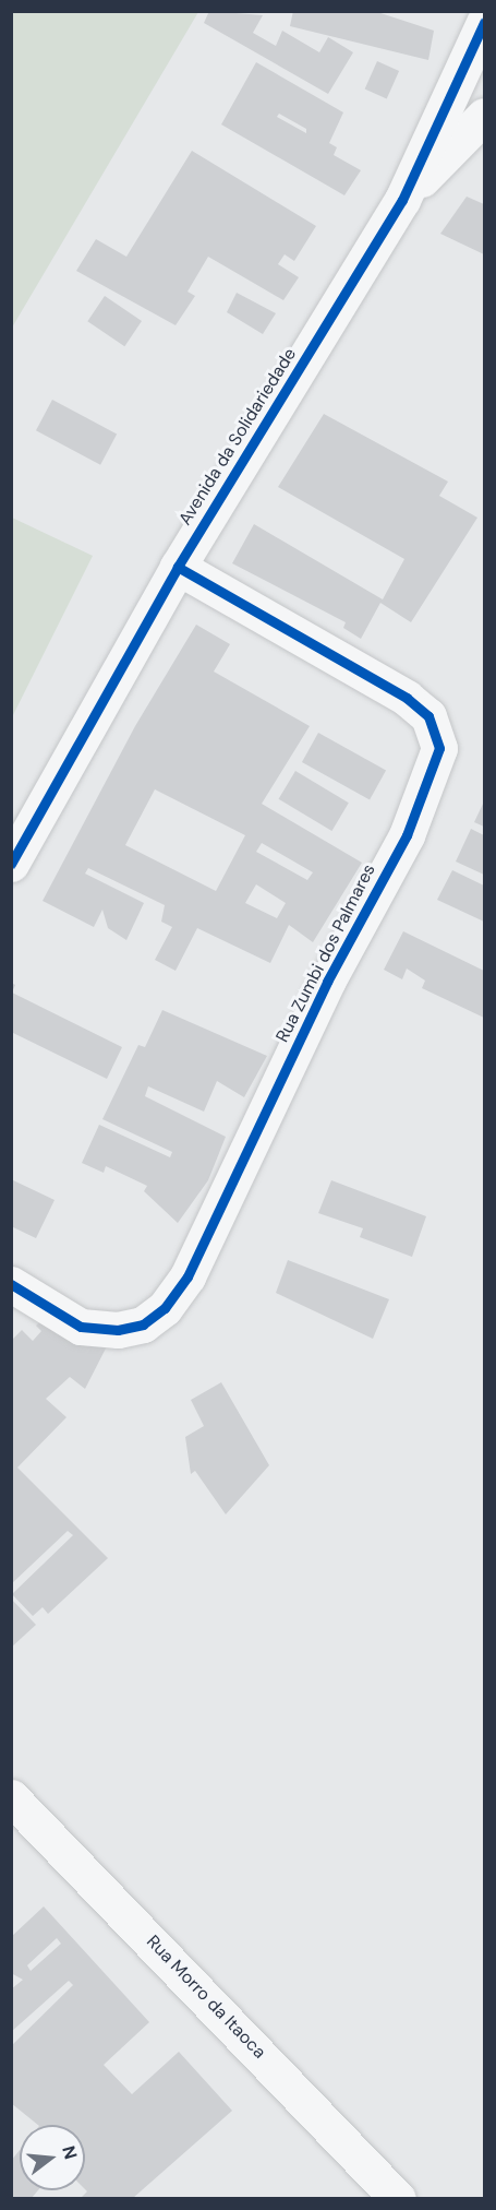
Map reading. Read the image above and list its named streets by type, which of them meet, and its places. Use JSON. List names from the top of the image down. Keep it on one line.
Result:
{"streets":{"street":["Avenida da Solidariedade","Rua Zumbi dos Palmares","Rua Morro da Itaoca"]},"crossings":[["Avenida da Solidariedade","Rua Zumbi dos Palmares"]],"north":"right"}
